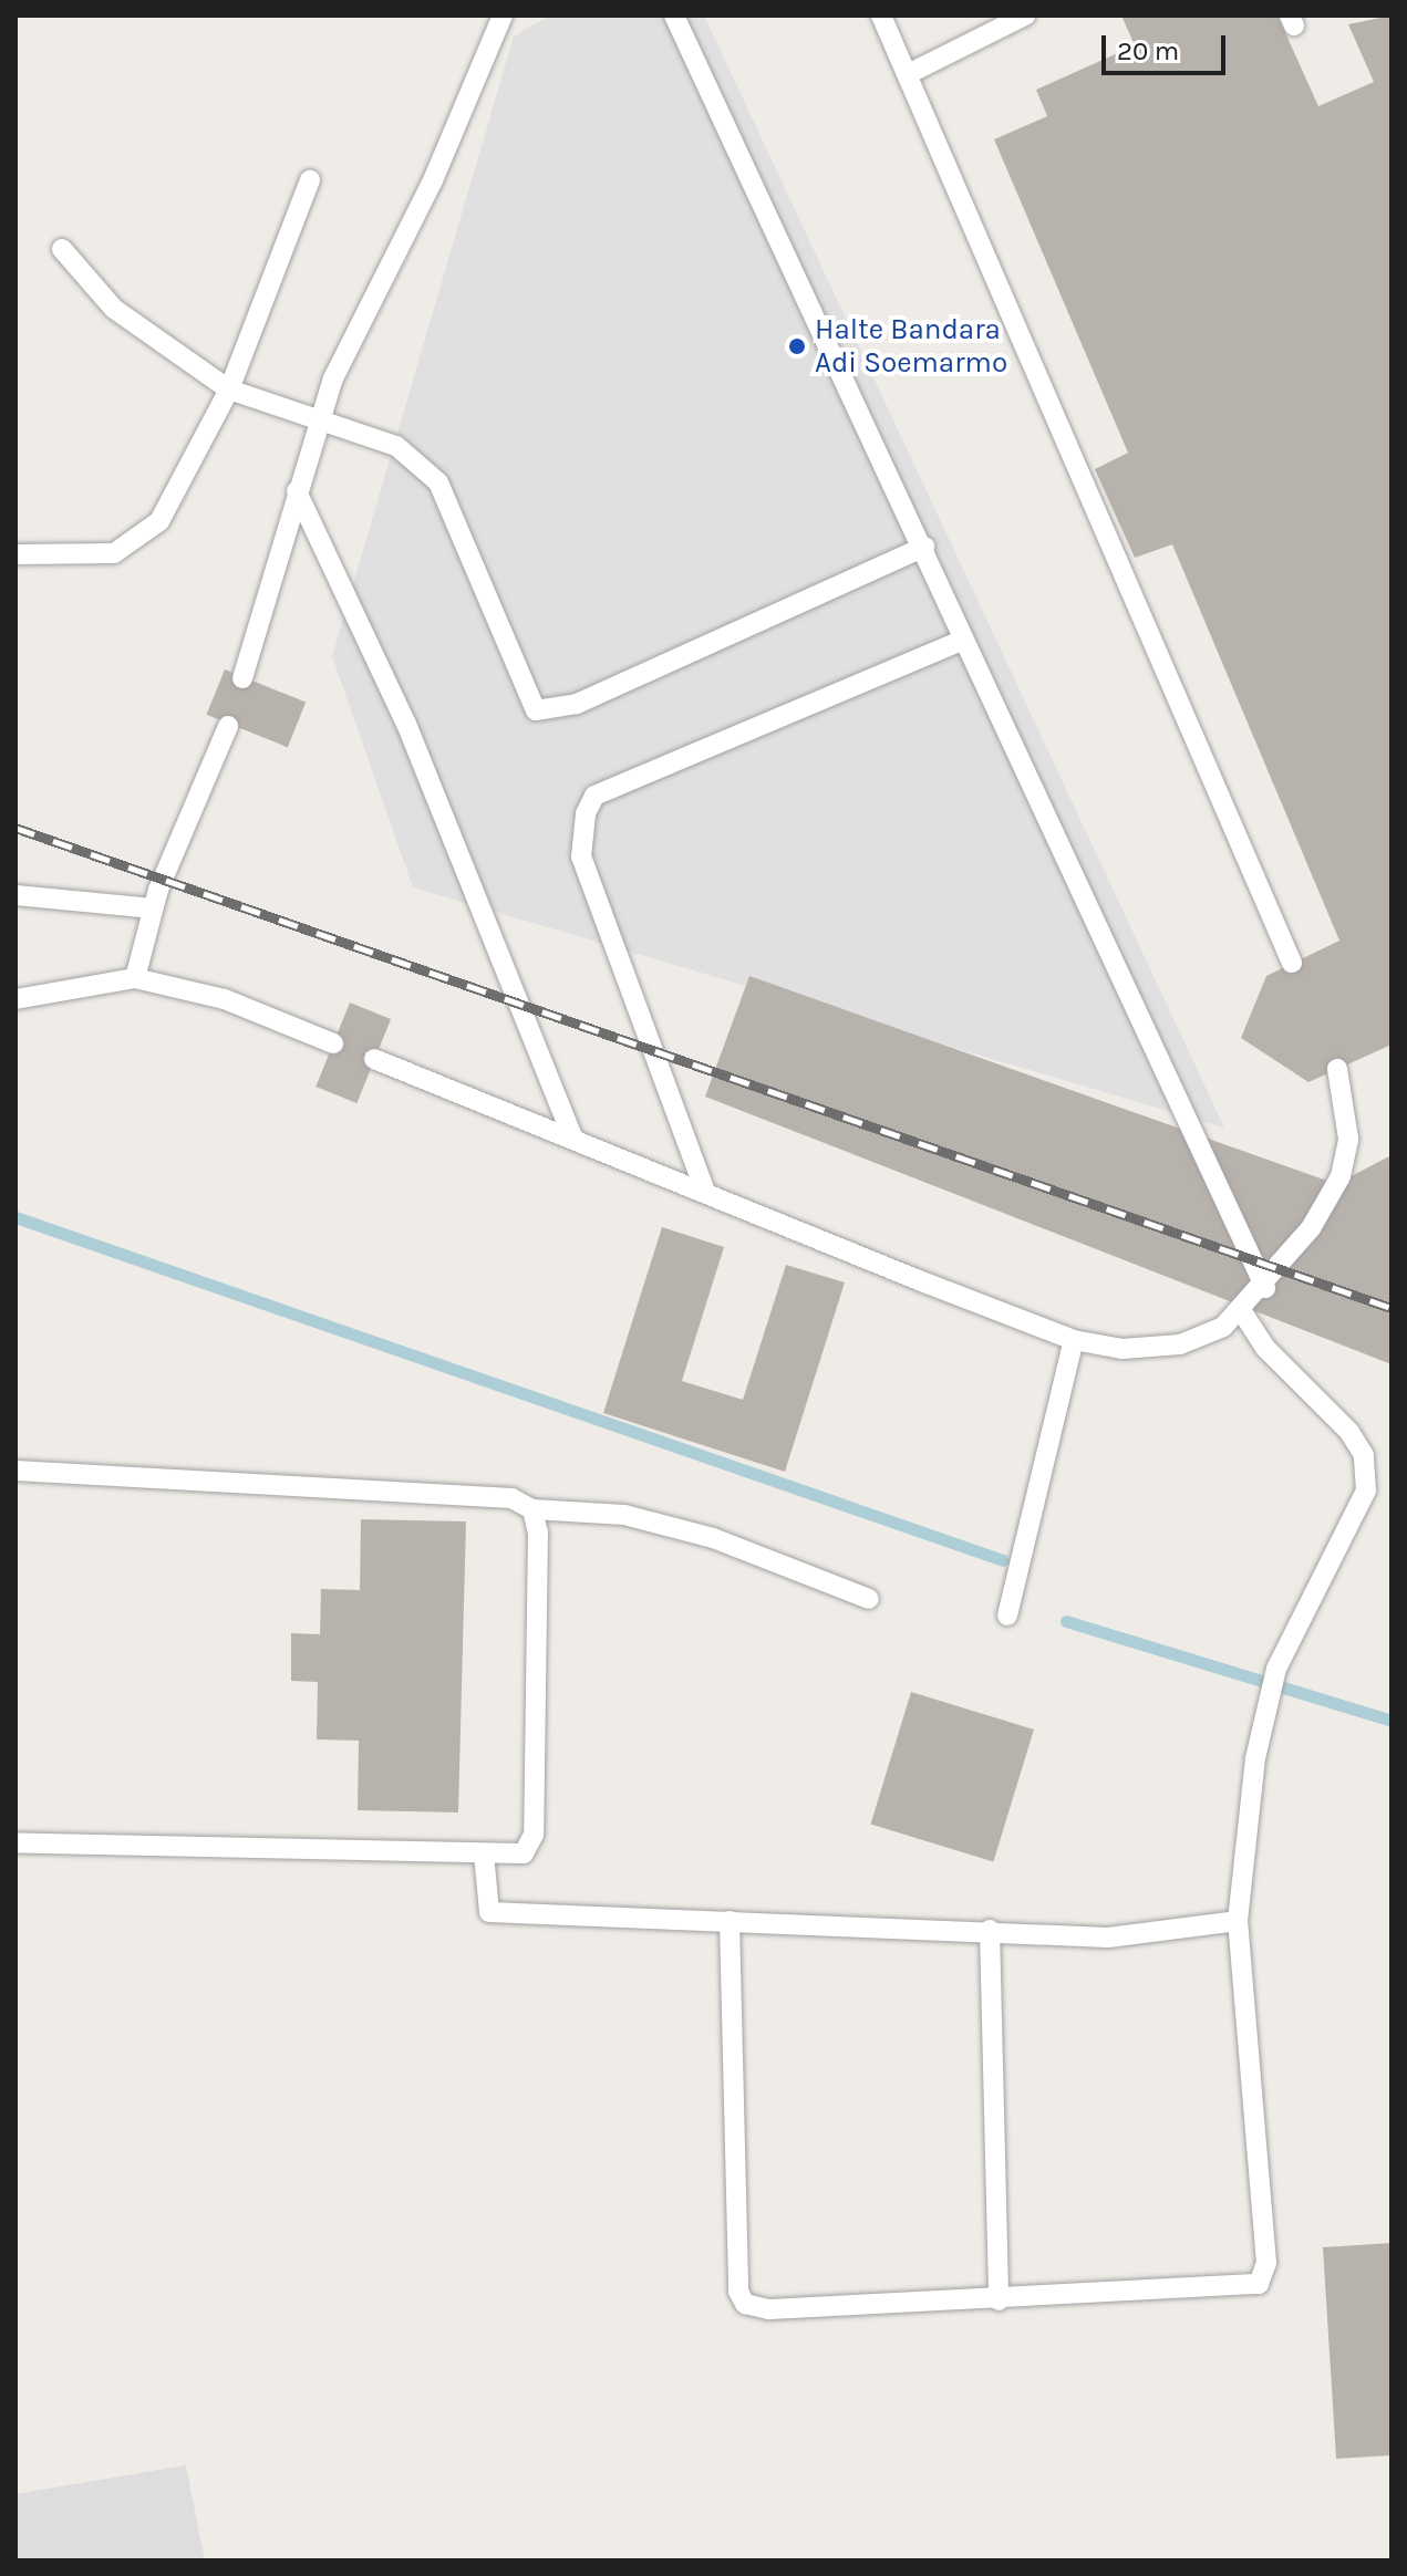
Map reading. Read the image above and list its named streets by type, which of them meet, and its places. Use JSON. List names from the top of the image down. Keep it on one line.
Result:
{"places":["Halte Bandara Adi Soemarmo"],"scale_bar":"20 m"}
